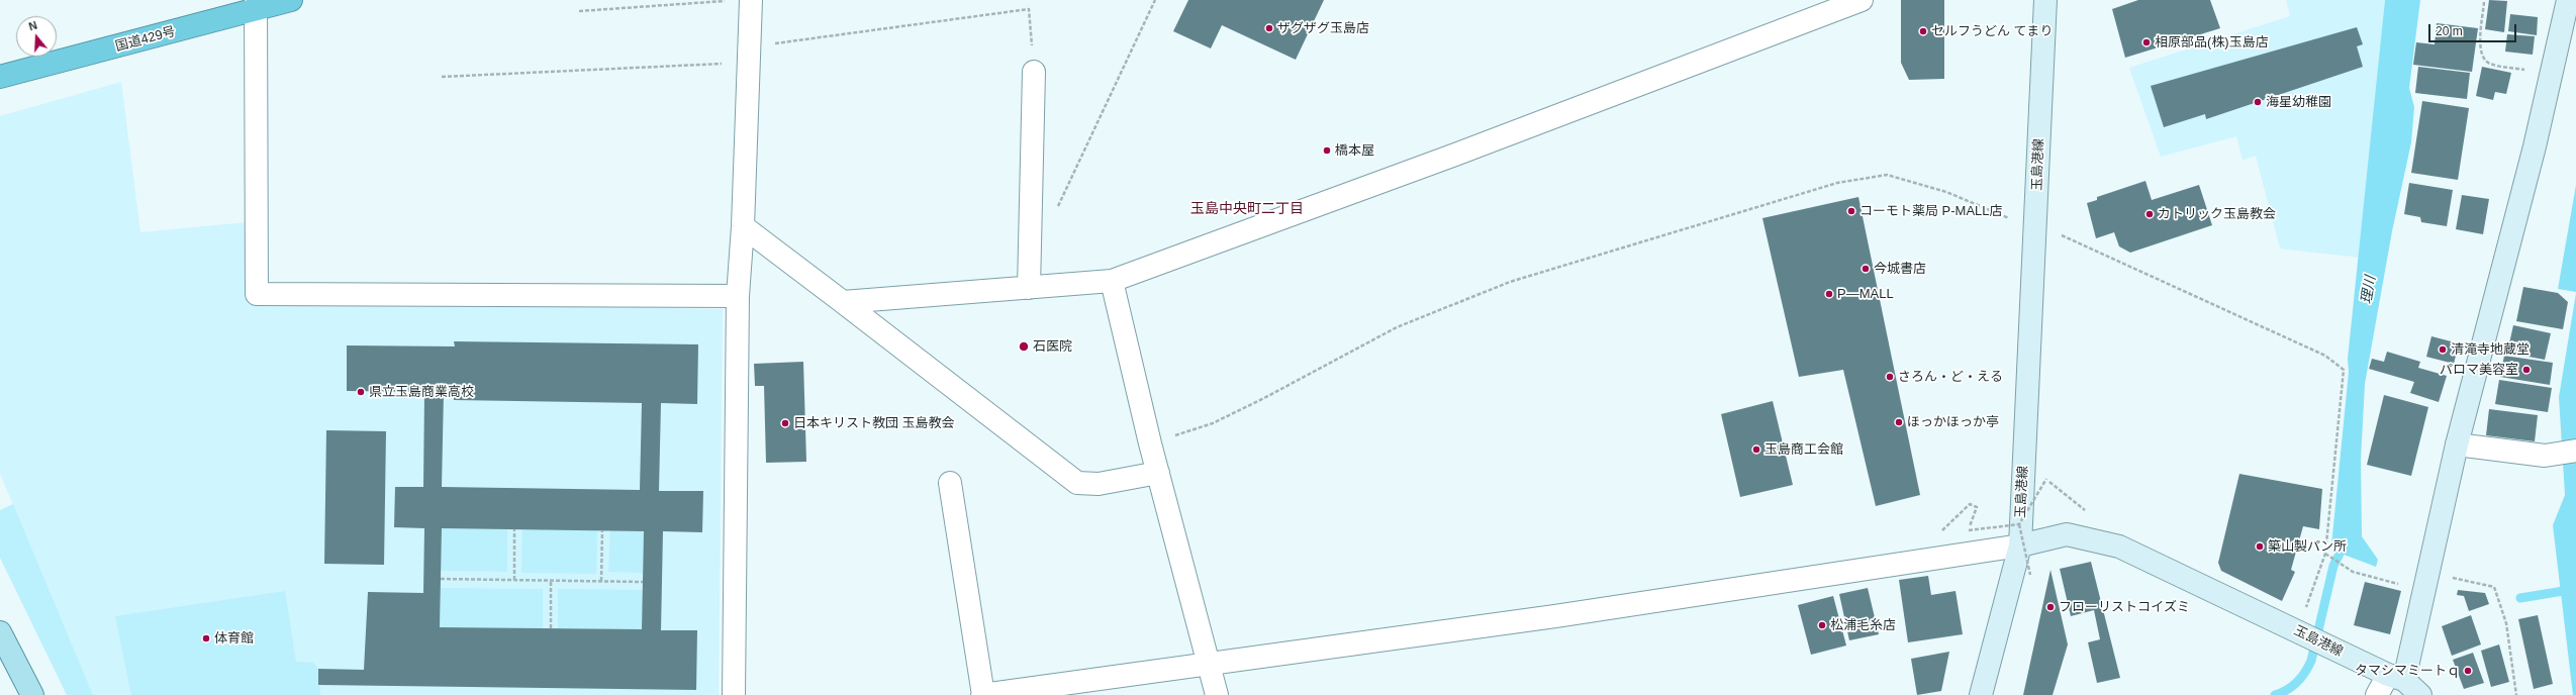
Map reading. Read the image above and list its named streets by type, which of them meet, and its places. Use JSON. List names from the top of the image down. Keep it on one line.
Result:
{"streets":{"highway":["国道429号"],"main road":["玉島港線"]},"districts":["玉島中央町二丁目"],"water":["理川"],"places":["ザグザグ玉島店","セルフうどん てまり","相原部品(株)玉島店","海星幼稚園","橋本屋","コーモト薬局 P-MALL店","カトリック玉島教会","今城書店","P―MALL","石医院","清滝寺地蔵堂","パロマ美容室","さろん・ど・える","県立玉島商業高校","ほっかほっか亭","日本キリスト教団 玉島教会","玉島商工会館","築山製パン所","フローリストコイズミ","松浦毛糸店","体育館","タマシマミートｑ"],"scale_bar":"20 m","north":"top"}
